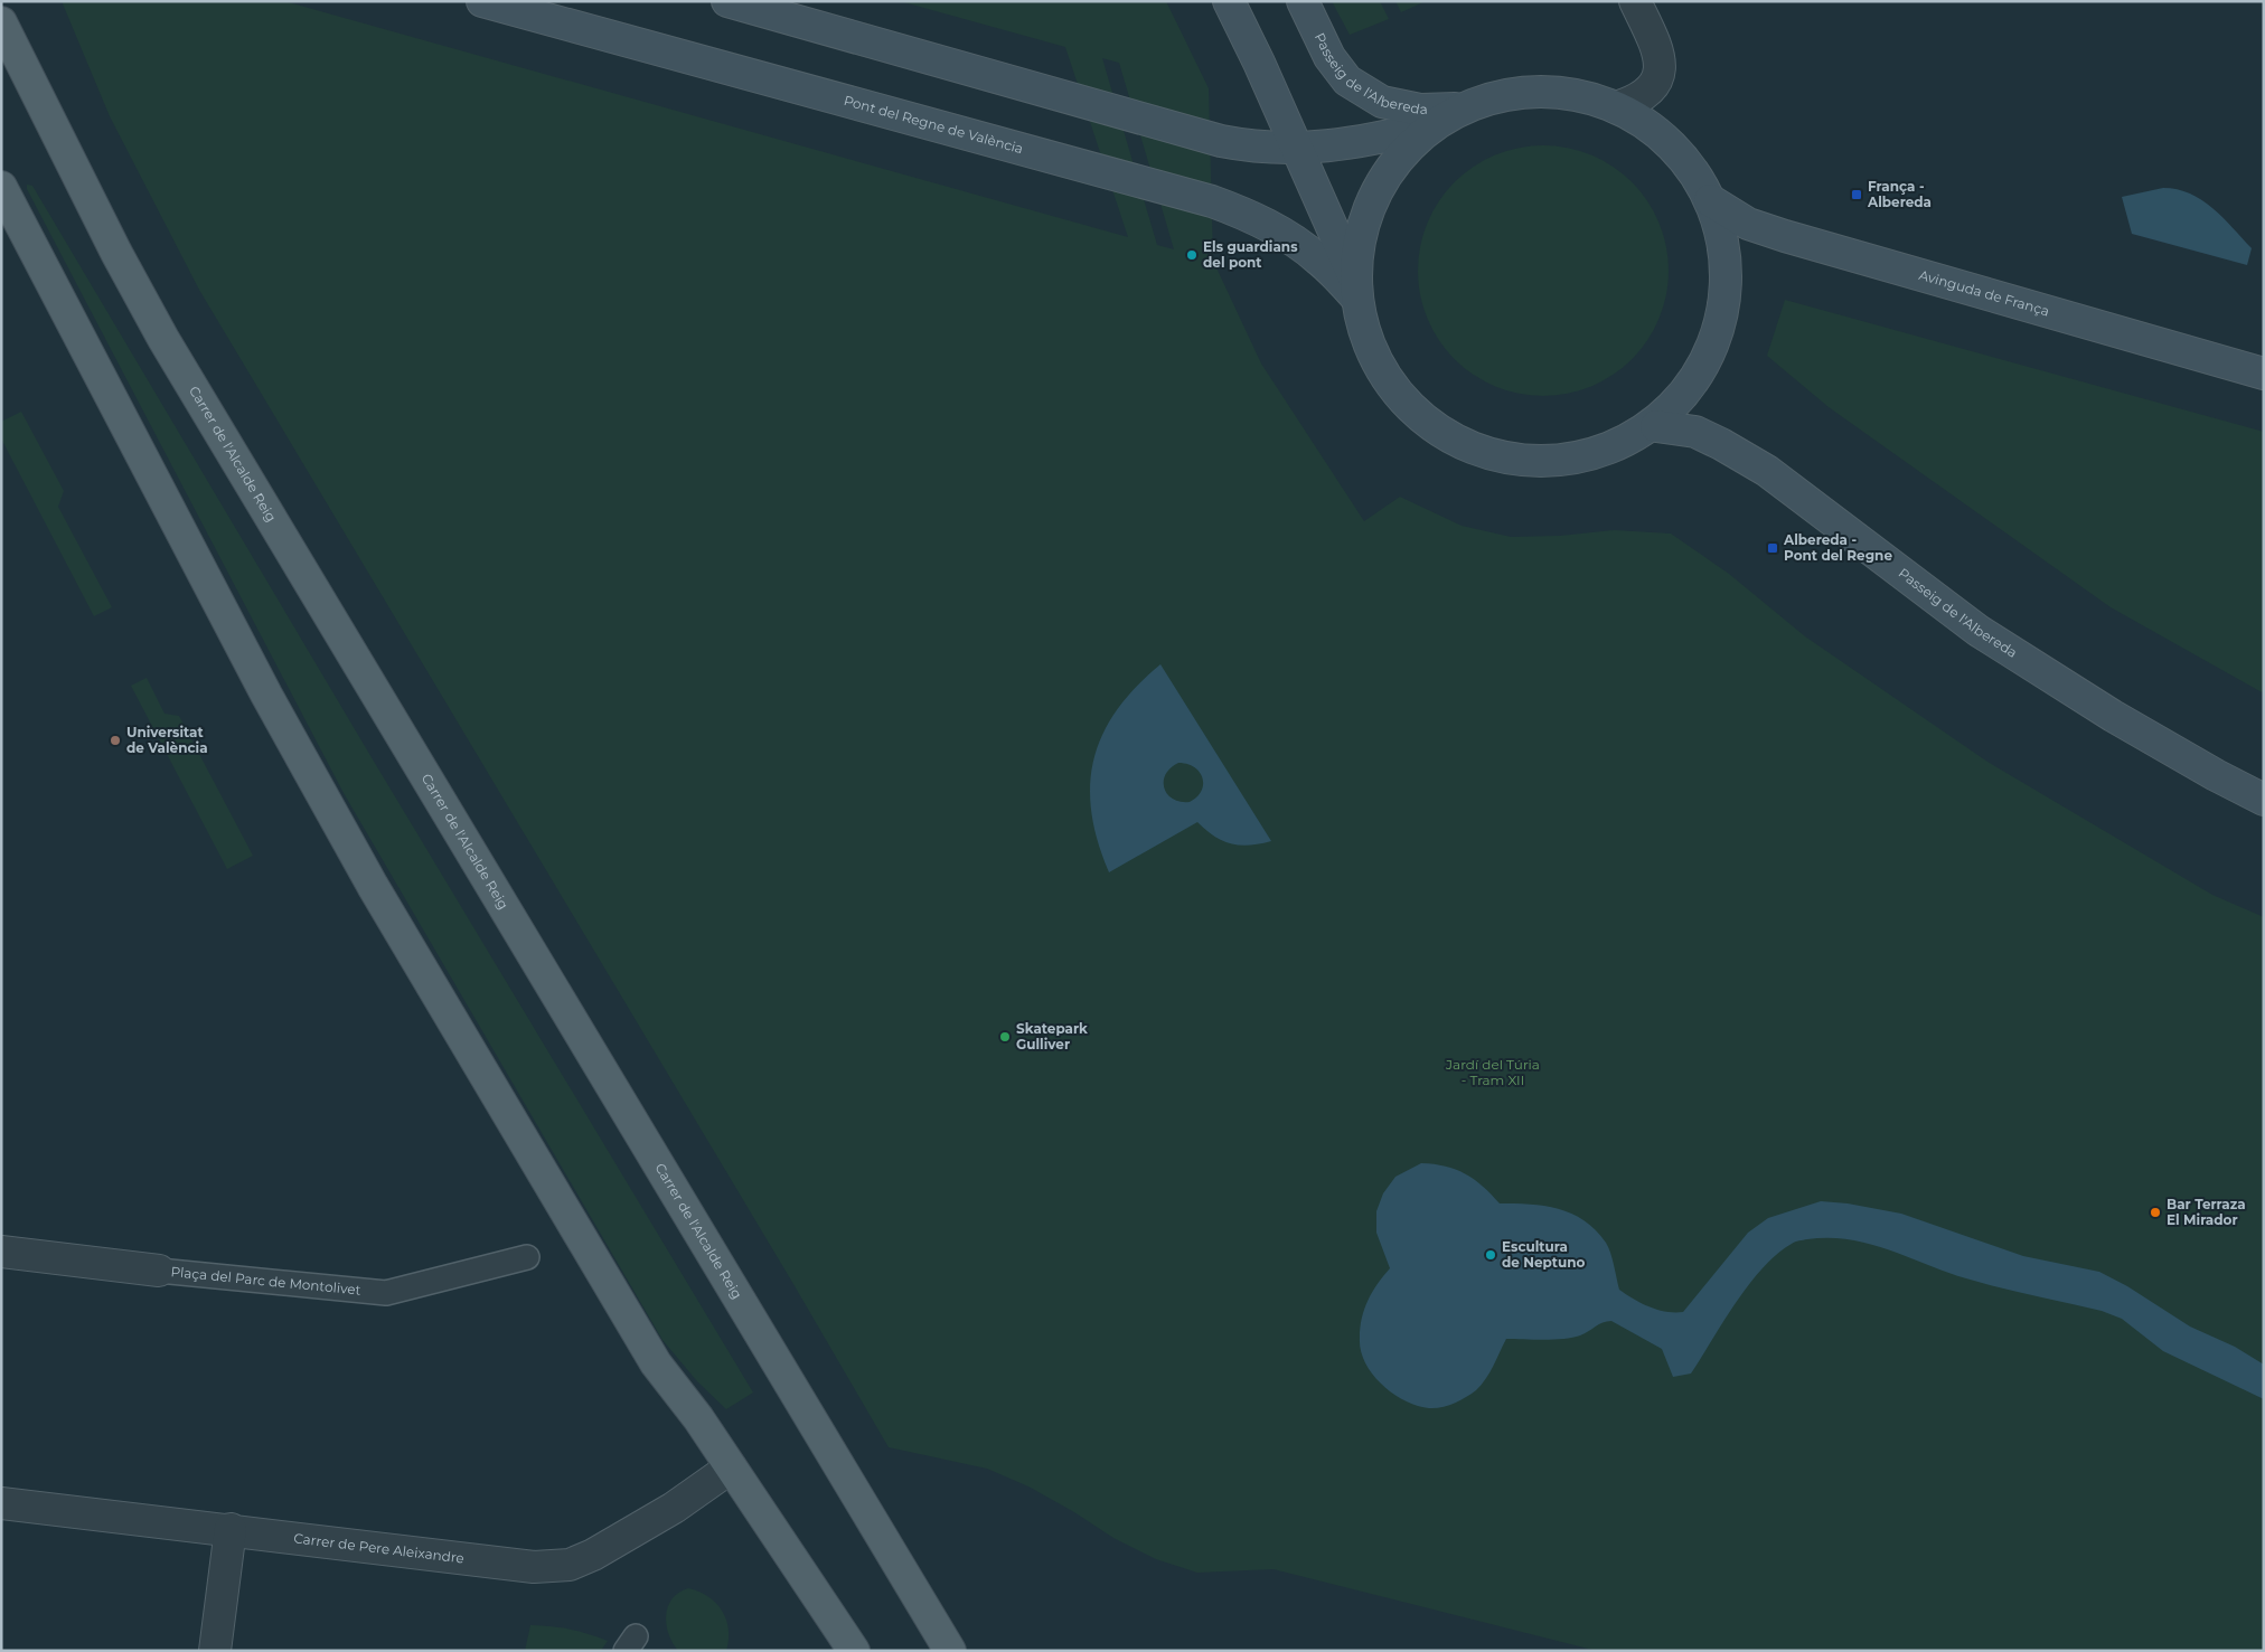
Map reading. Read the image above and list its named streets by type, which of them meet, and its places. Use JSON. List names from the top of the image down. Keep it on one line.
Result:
{"streets":{"main road":["Passeig de l'Albereda","Pont del Regne de València","Avinguda de França","Carrer de l'Alcalde Reig"],"street":["Plaça del Parc de Montolivet","Carrer de Pere Aleixandre"]},"parks":["Jardí del Túria - Tram XII"],"places":{"transit":["França - Albereda","Albereda - Pont del Regne"],"other":["Els guardians del pont","Universitat de València","Skatepark Gulliver","Bar Terraza El Mirador","Escultura de Neptuno"]}}
